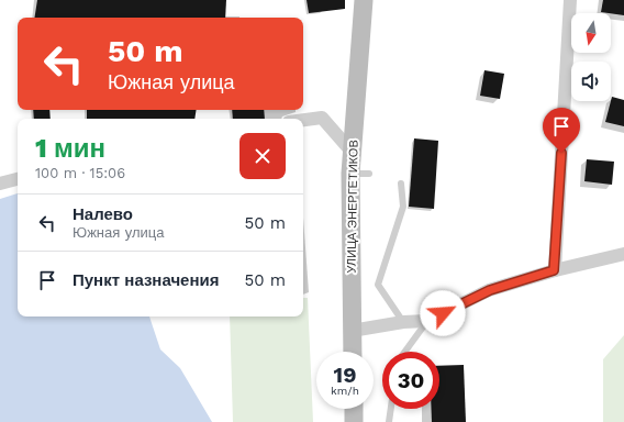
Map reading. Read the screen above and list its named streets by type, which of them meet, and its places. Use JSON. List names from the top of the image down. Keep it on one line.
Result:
{"streets":{"main road":["УЛИЦА ЭНЕРГЕТИКОВ"]},"north":"bottom","page":{"turn":["50 m","Южная улица"],"heading":["1 мин","100 m · 15:06"],"list":[{"name":"Налево","note":"Южная улица","value":"50 m"},{"name":"Пункт назначения","value":"50 m"}],"speed":"19 km/h","limit":"30"}}
